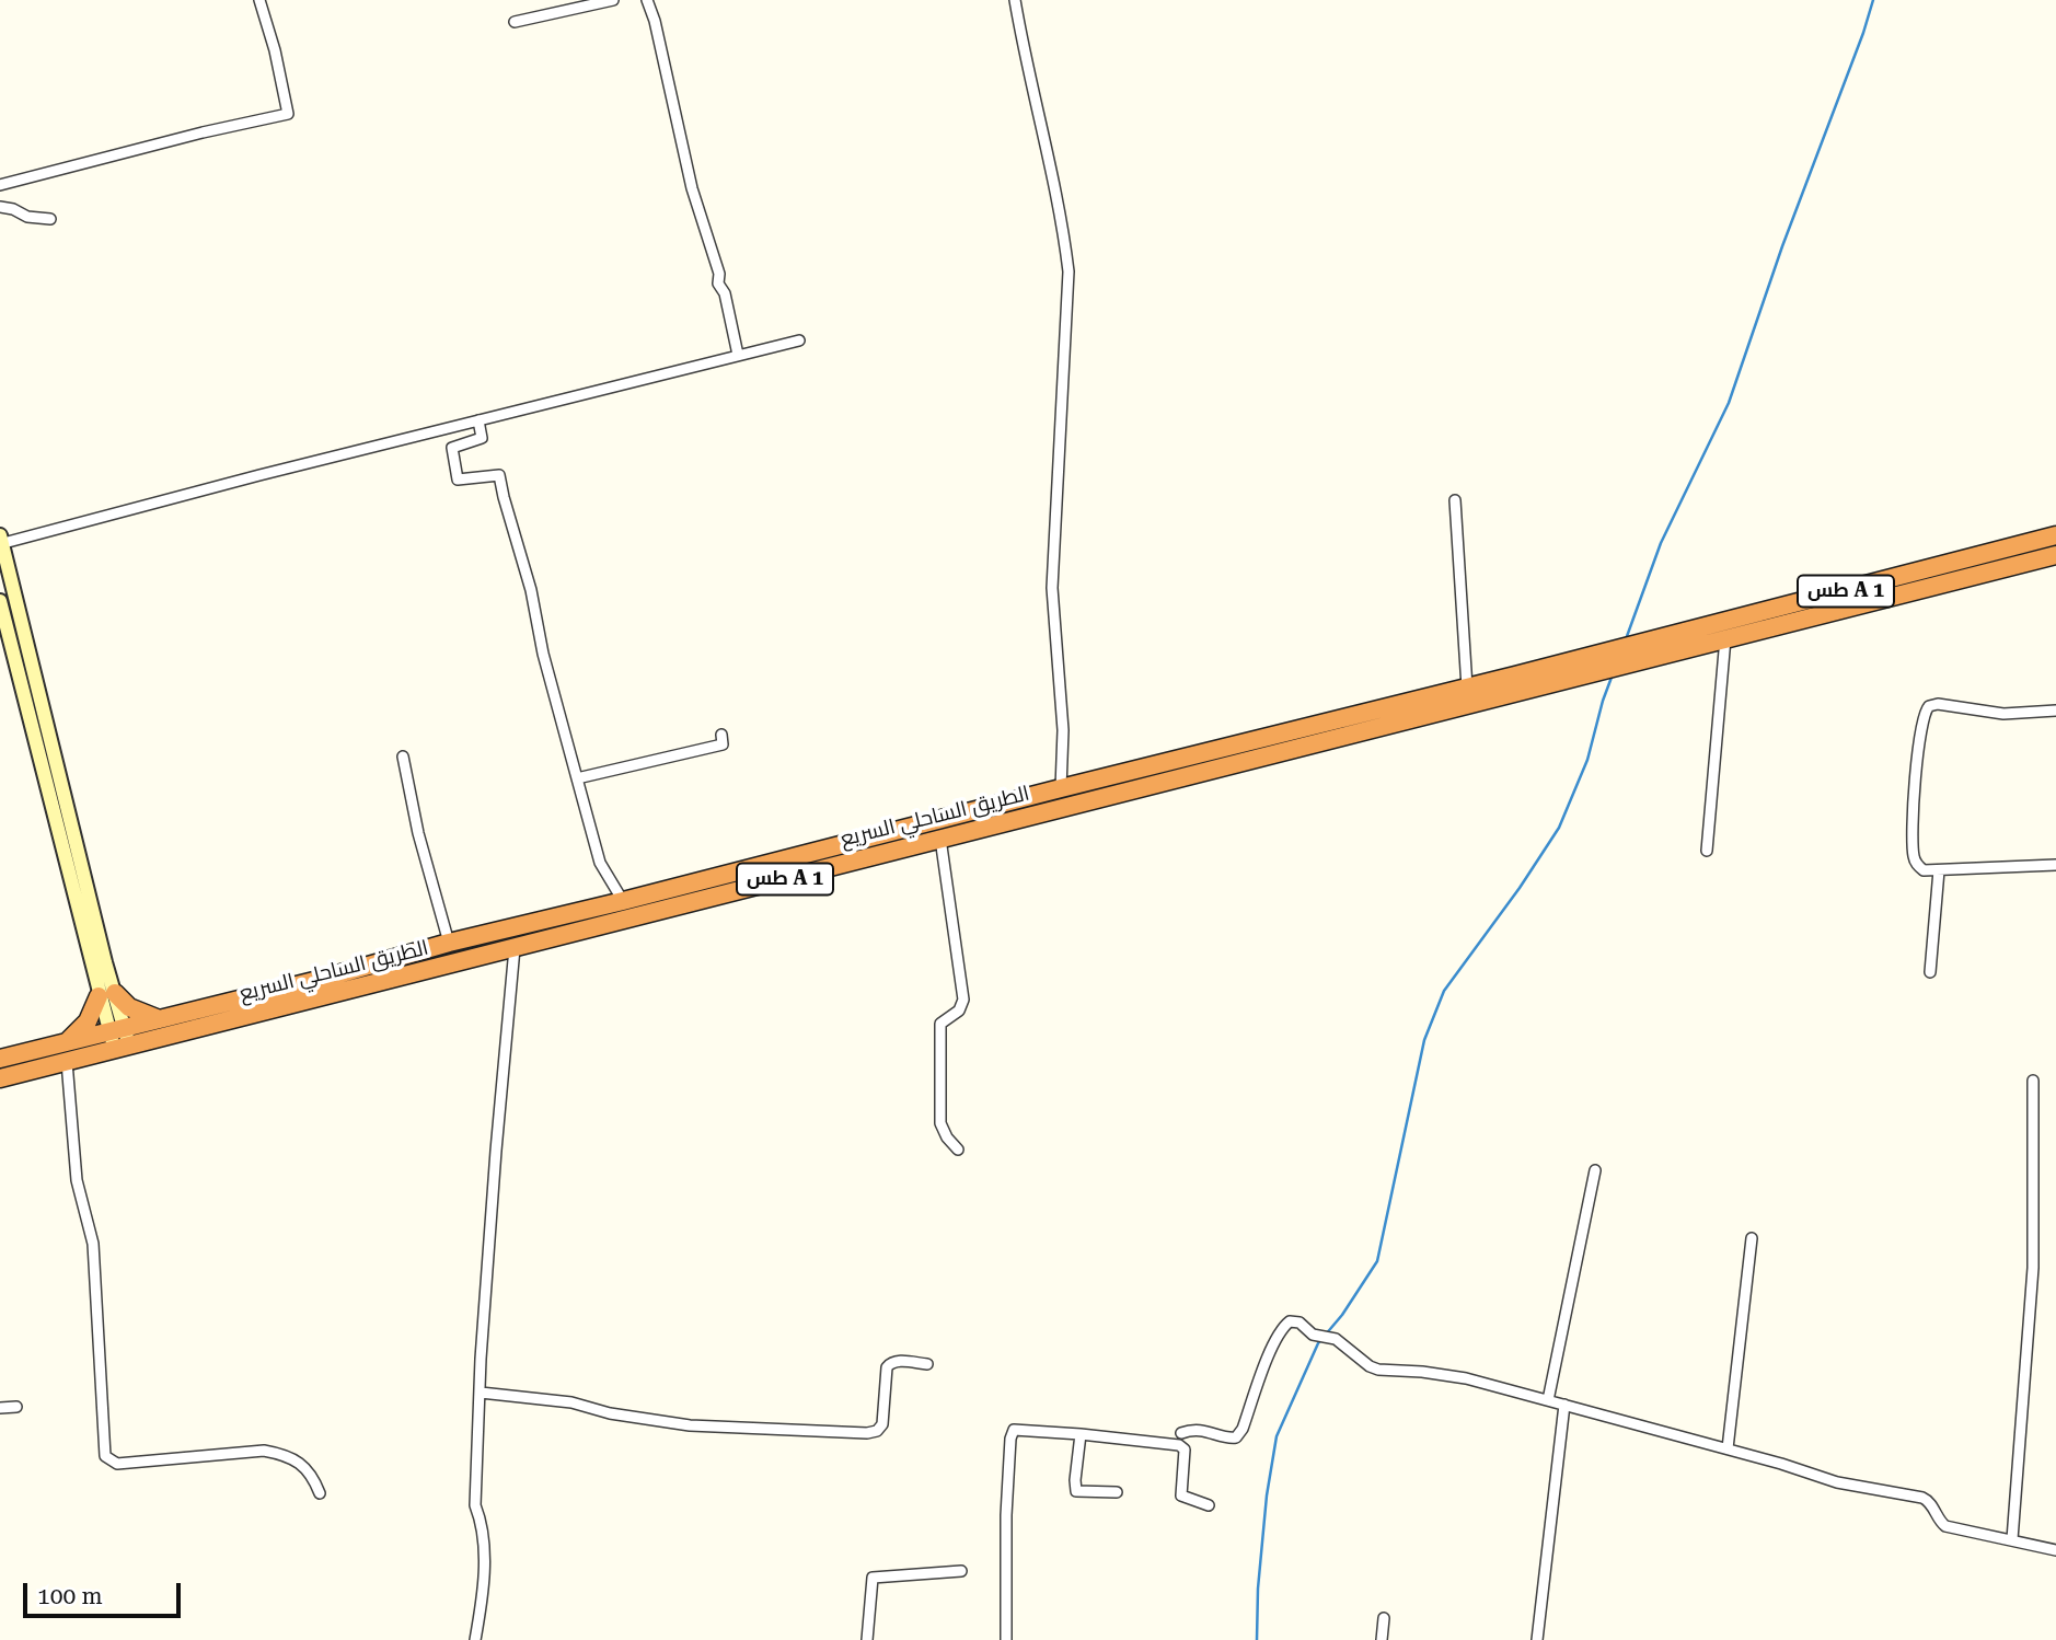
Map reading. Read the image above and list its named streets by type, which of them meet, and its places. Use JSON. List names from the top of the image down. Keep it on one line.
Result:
{"streets":{"highway":["طس A 1","الطريق الساحلي السريع"]},"scale_bar":"100 m"}
